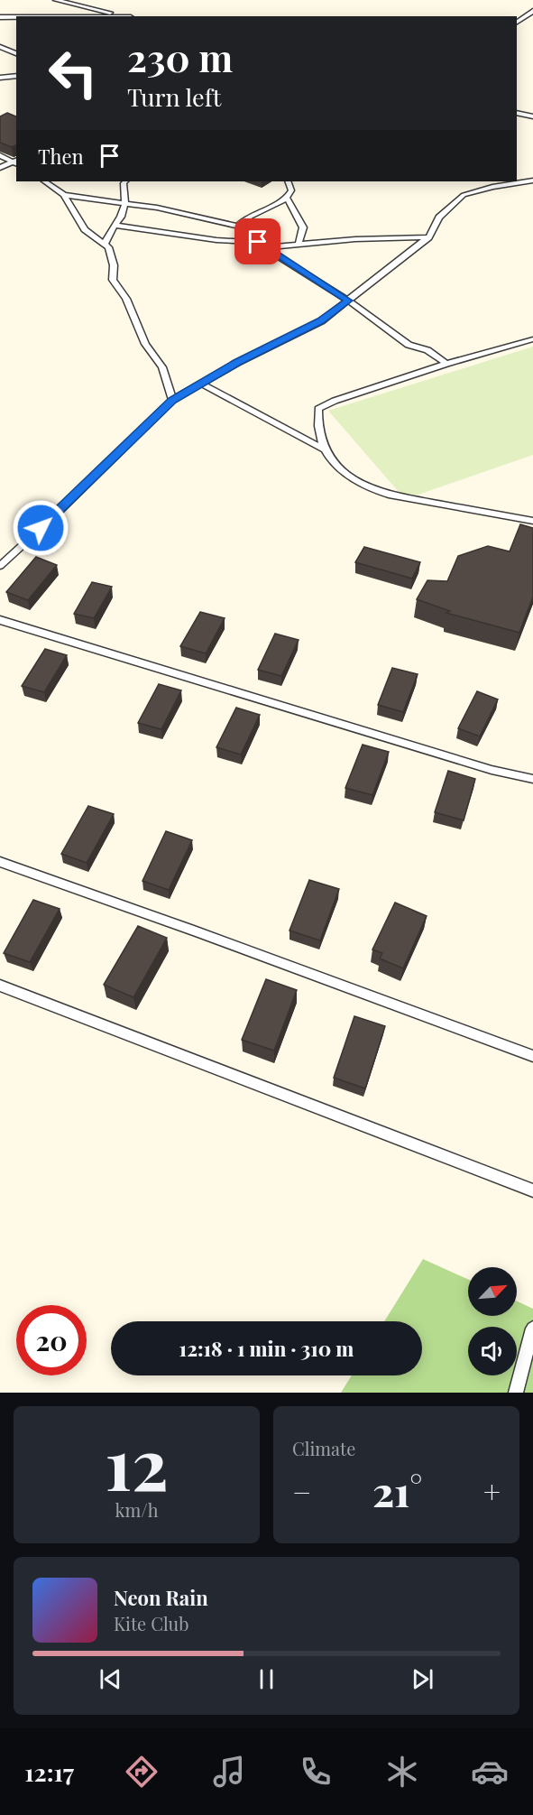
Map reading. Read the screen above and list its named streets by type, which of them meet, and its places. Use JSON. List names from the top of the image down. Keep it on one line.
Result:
{"north":"top right","page":{"turn":["230 m","Turn left"],"then":"Then","limit":"20","trip":"12:18 · 1 min · 310 m","tile":[["12","km/h"],"Climate"],"heat":["−","21°","+"],"song":["Neon Rain","Kite Club"],"tabs":"12:17"}}
